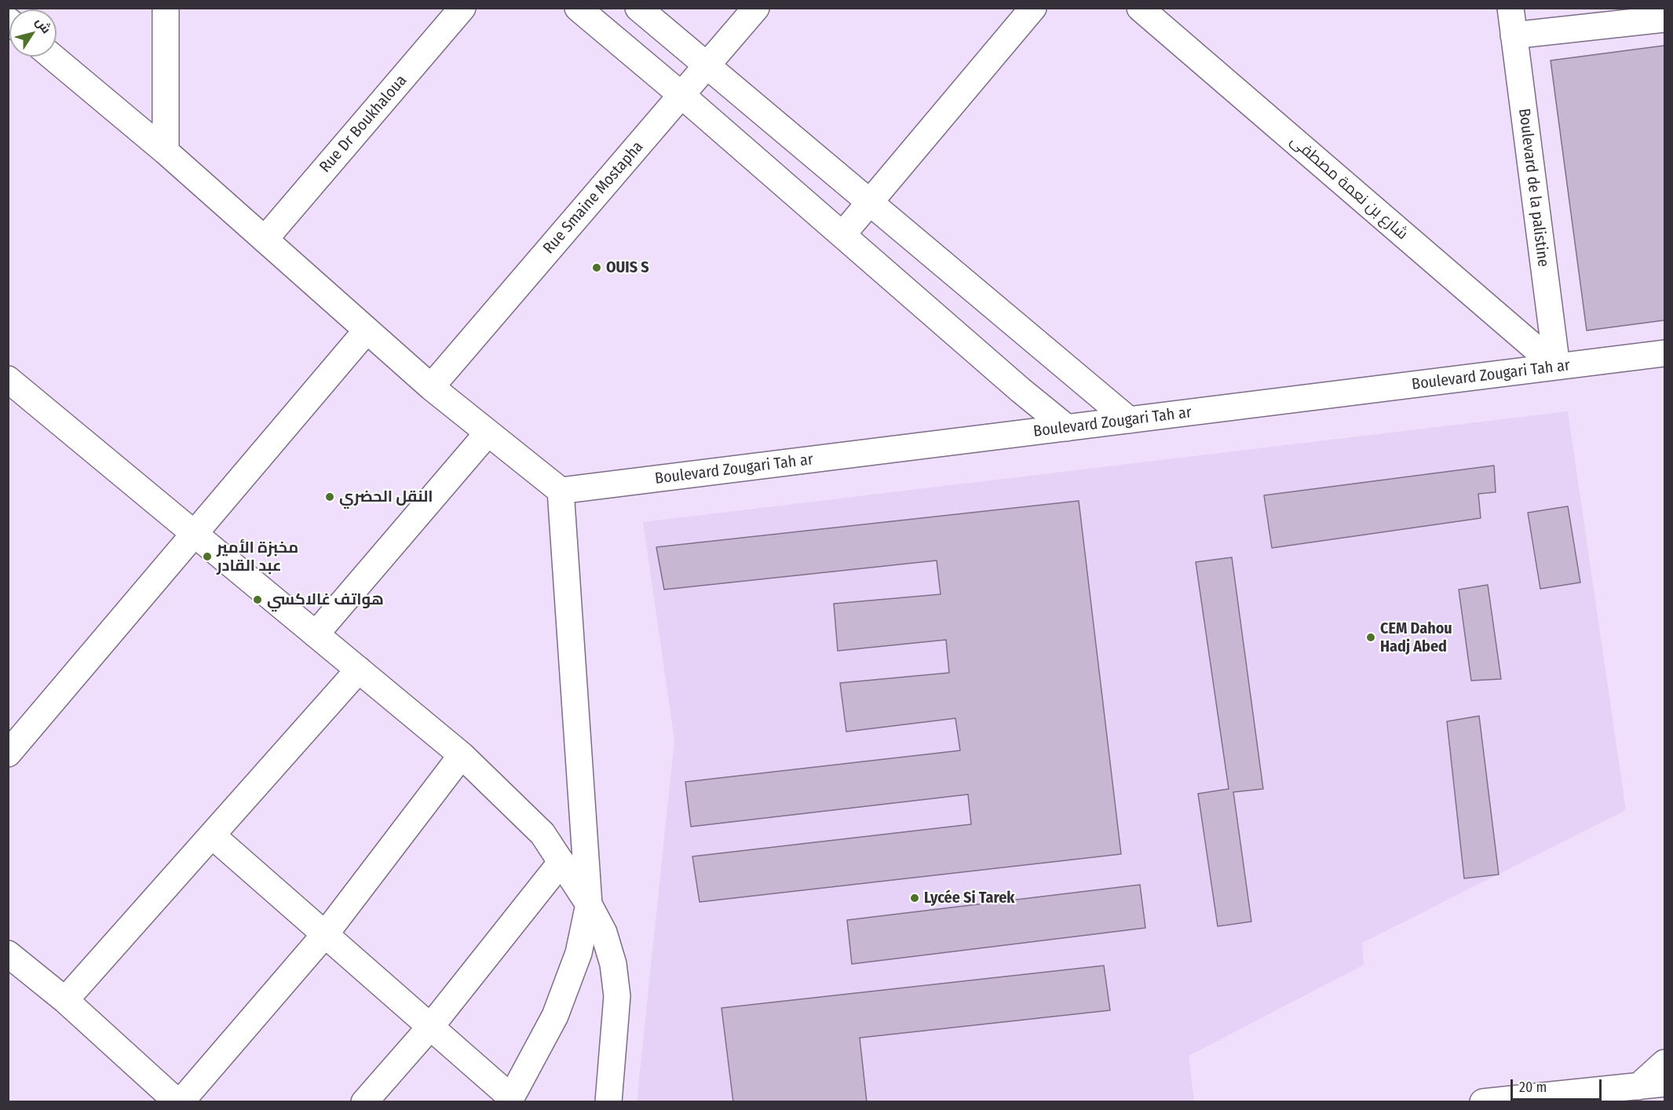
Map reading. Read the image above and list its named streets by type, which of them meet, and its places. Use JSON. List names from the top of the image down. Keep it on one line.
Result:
{"streets":{"street":["Rue Dr Boukhaloua","شارع بن نعمة مصطفى","Boulevard de la palistine","Rue Smaine Mostapha","Boulevard Zougari Tah ar"]},"crossings":[["شارع بن نعمة مصطفى","Boulevard de la palistine"],["شارع بن نعمة مصطفى","Boulevard Zougari Tah ar"],["Boulevard de la palistine","Boulevard Zougari Tah ar"]],"places":["OUIS S","النقل الحضري","مخبزة الأمير عبد القادر","هواتف غالاكسي","CEM Dahou Hadj Abed","Lycée Si Tarek"],"scale_bar":"20 m","north":"top right"}
